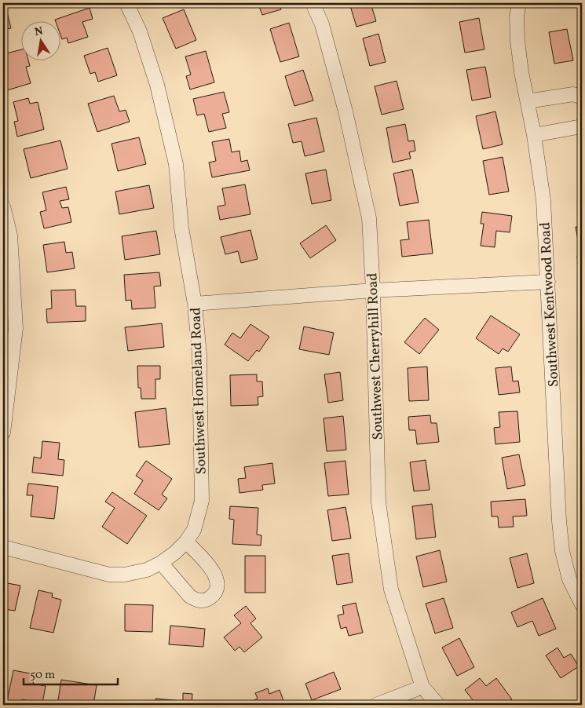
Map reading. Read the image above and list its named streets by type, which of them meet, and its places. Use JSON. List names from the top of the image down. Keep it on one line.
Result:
{"streets":{"street":["Southwest Kentwood Road","Southwest Cherryhill Road","Southwest Homeland Road"]},"scale_bar":"50 m","north":"top"}
